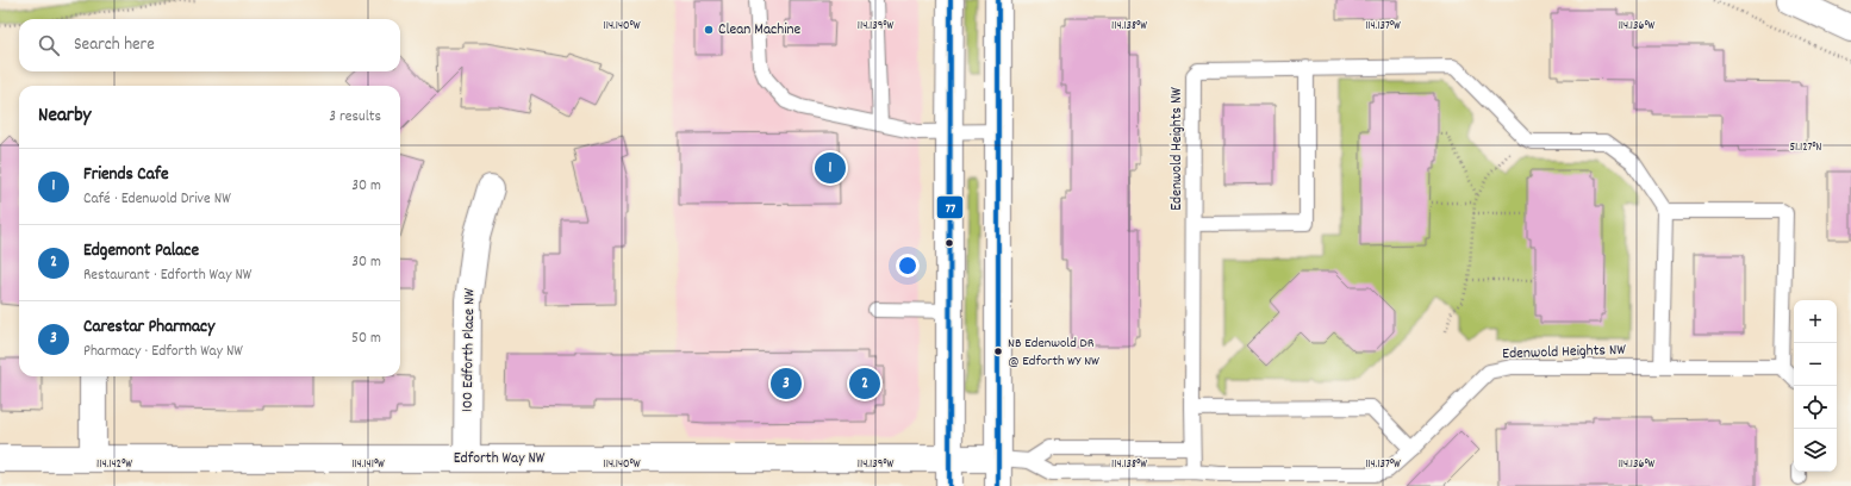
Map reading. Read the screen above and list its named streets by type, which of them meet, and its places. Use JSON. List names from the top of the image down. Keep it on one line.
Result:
{"streets":{"street":["100 Edforth Place NW","Edforth Way NW"],"lane":["Edenwold Heights NW"]},"crossings":[["Edenwold Heights NW","Edforth Way NW"],["100 Edforth Place NW","Edforth Way NW"]],"places":["Clean Machine","NB Edenwold DR @ Edforth WY NW"],"lines":["transit line 77"],"page":{"search":"Search here","heading":["Nearby","3 results"],"list":[{"mark":"1","name":"Friends Cafe","note":"Café · Edenwold Drive NW","value":"30 m"},{"mark":"2","name":"Edgemont Palace","note":"Restaurant · Edforth Way NW","value":"30 m"},{"mark":"3","name":"Carestar Pharmacy","note":"Pharmacy · Edforth Way NW","value":"50 m"}],"pins":["1","2","3"],"map_buttons":["+","−"]},"coordinates":["114.140°W","114.139°W","114.138°W","114.137°W","114.136°W","51.127°N","114.142°W","114.141°W"]}
